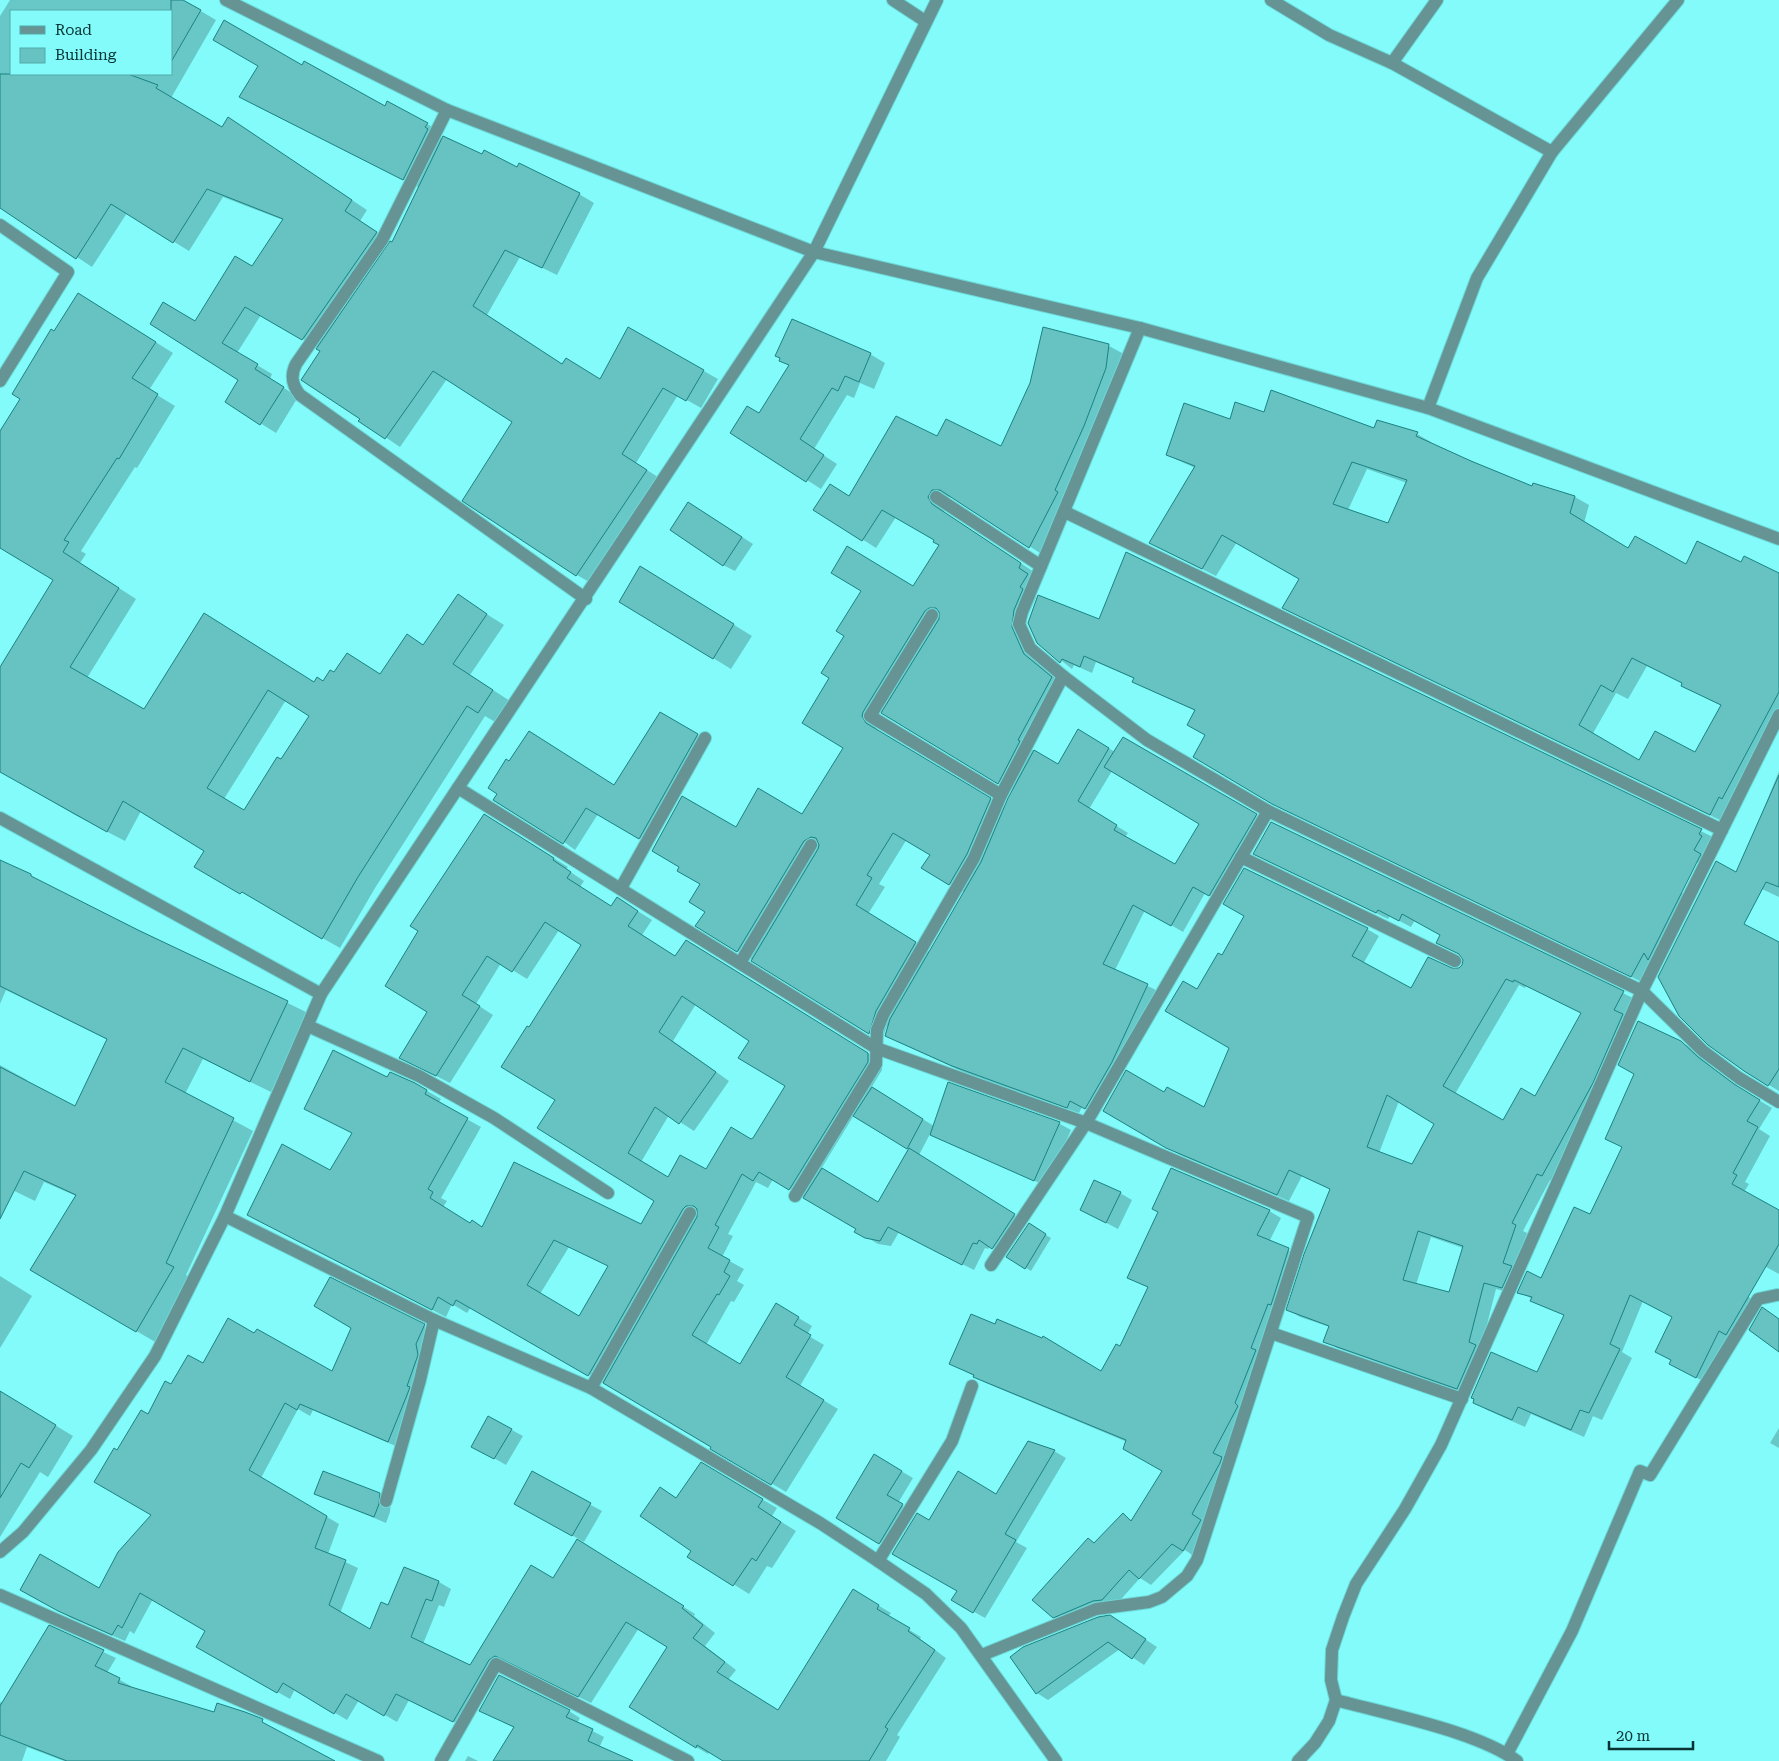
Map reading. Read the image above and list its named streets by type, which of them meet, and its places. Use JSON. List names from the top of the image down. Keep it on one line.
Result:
{"legend":["Road","Building"],"scale_bar":"20 m"}
